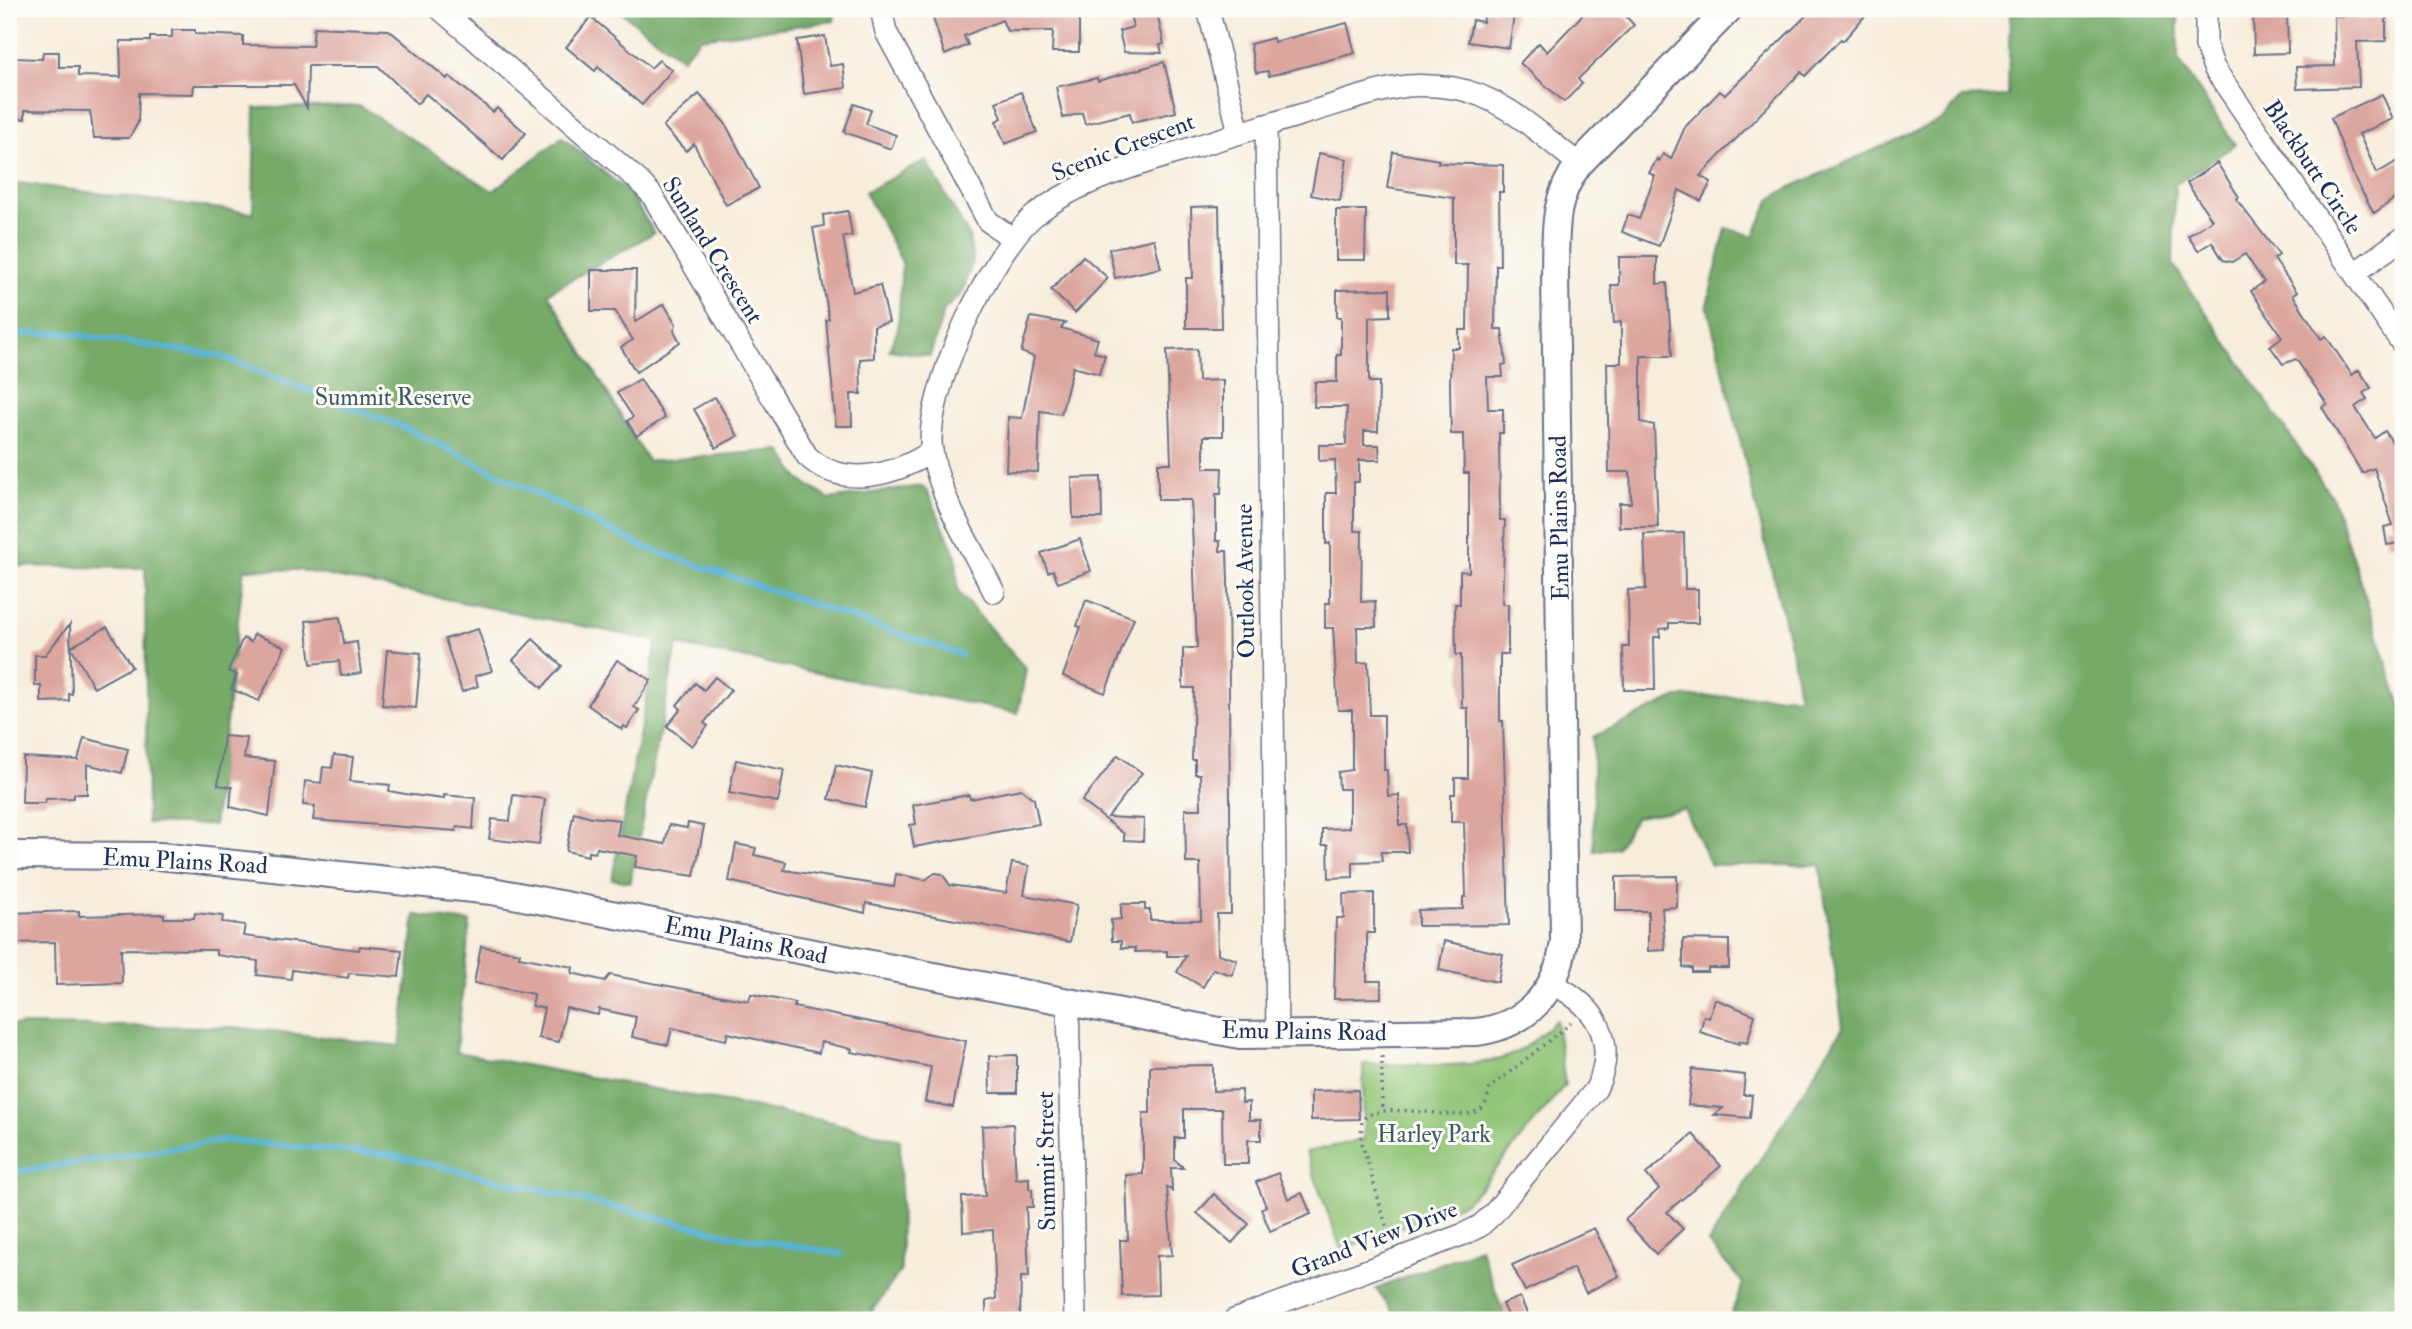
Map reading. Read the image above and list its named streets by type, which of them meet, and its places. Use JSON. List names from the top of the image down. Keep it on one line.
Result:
{"streets":{"street":["Scenic Crescent","Blackbutt Circle","Sunland Crescent","Emu Plains Road","Outlook Avenue","Summit Street","Grand View Drive"]},"crossings":[["Scenic Crescent","Sunland Crescent"],["Scenic Crescent","Emu Plains Road"],["Scenic Crescent","Outlook Avenue"],["Emu Plains Road","Outlook Avenue"],["Emu Plains Road","Summit Street"]],"parks":["Summit Reserve","Harley Park"]}
